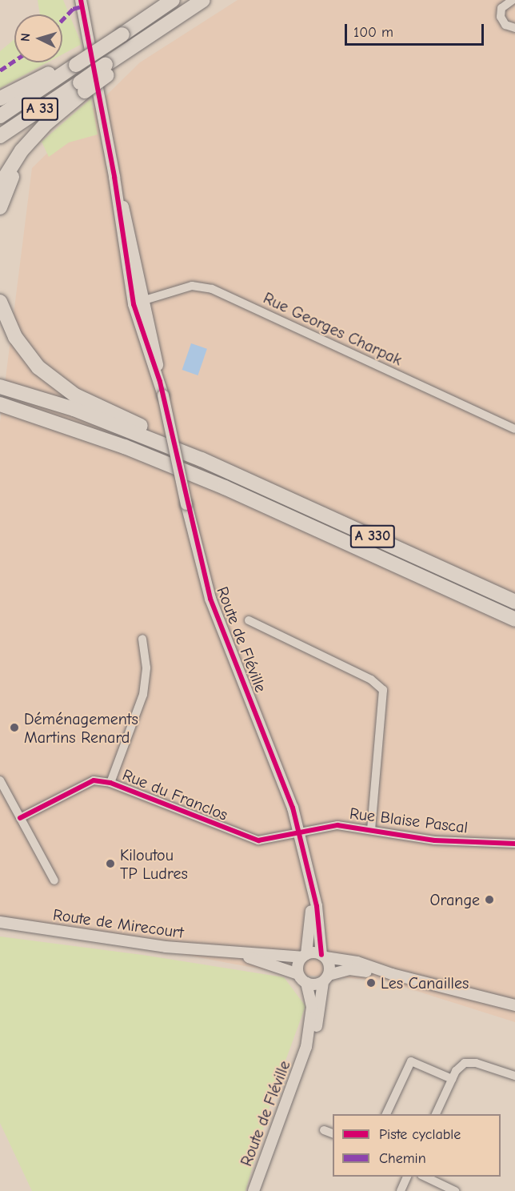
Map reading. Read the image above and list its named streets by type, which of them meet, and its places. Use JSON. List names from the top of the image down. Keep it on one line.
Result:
{"streets":{"highway":["A 33","A 330"],"street":["Rue Georges Charpak","Route de Fléville","Rue du Franclos","Rue Blaise Pascal","Route de Mirecourt"]},"crossings":[["Rue Georges Charpak","Route de Fléville"],["Route de Fléville","Rue du Franclos"],["Route de Fléville","Rue Blaise Pascal"],["Route de Fléville","Route de Mirecourt"],["Rue du Franclos","Rue Blaise Pascal"]],"places":["Déménagements Martins Renard","Kiloutou TP Ludres","Orange","Les Canailles"],"legend":["Piste cyclable","Chemin"],"scale_bar":"100 m","north":"left"}
